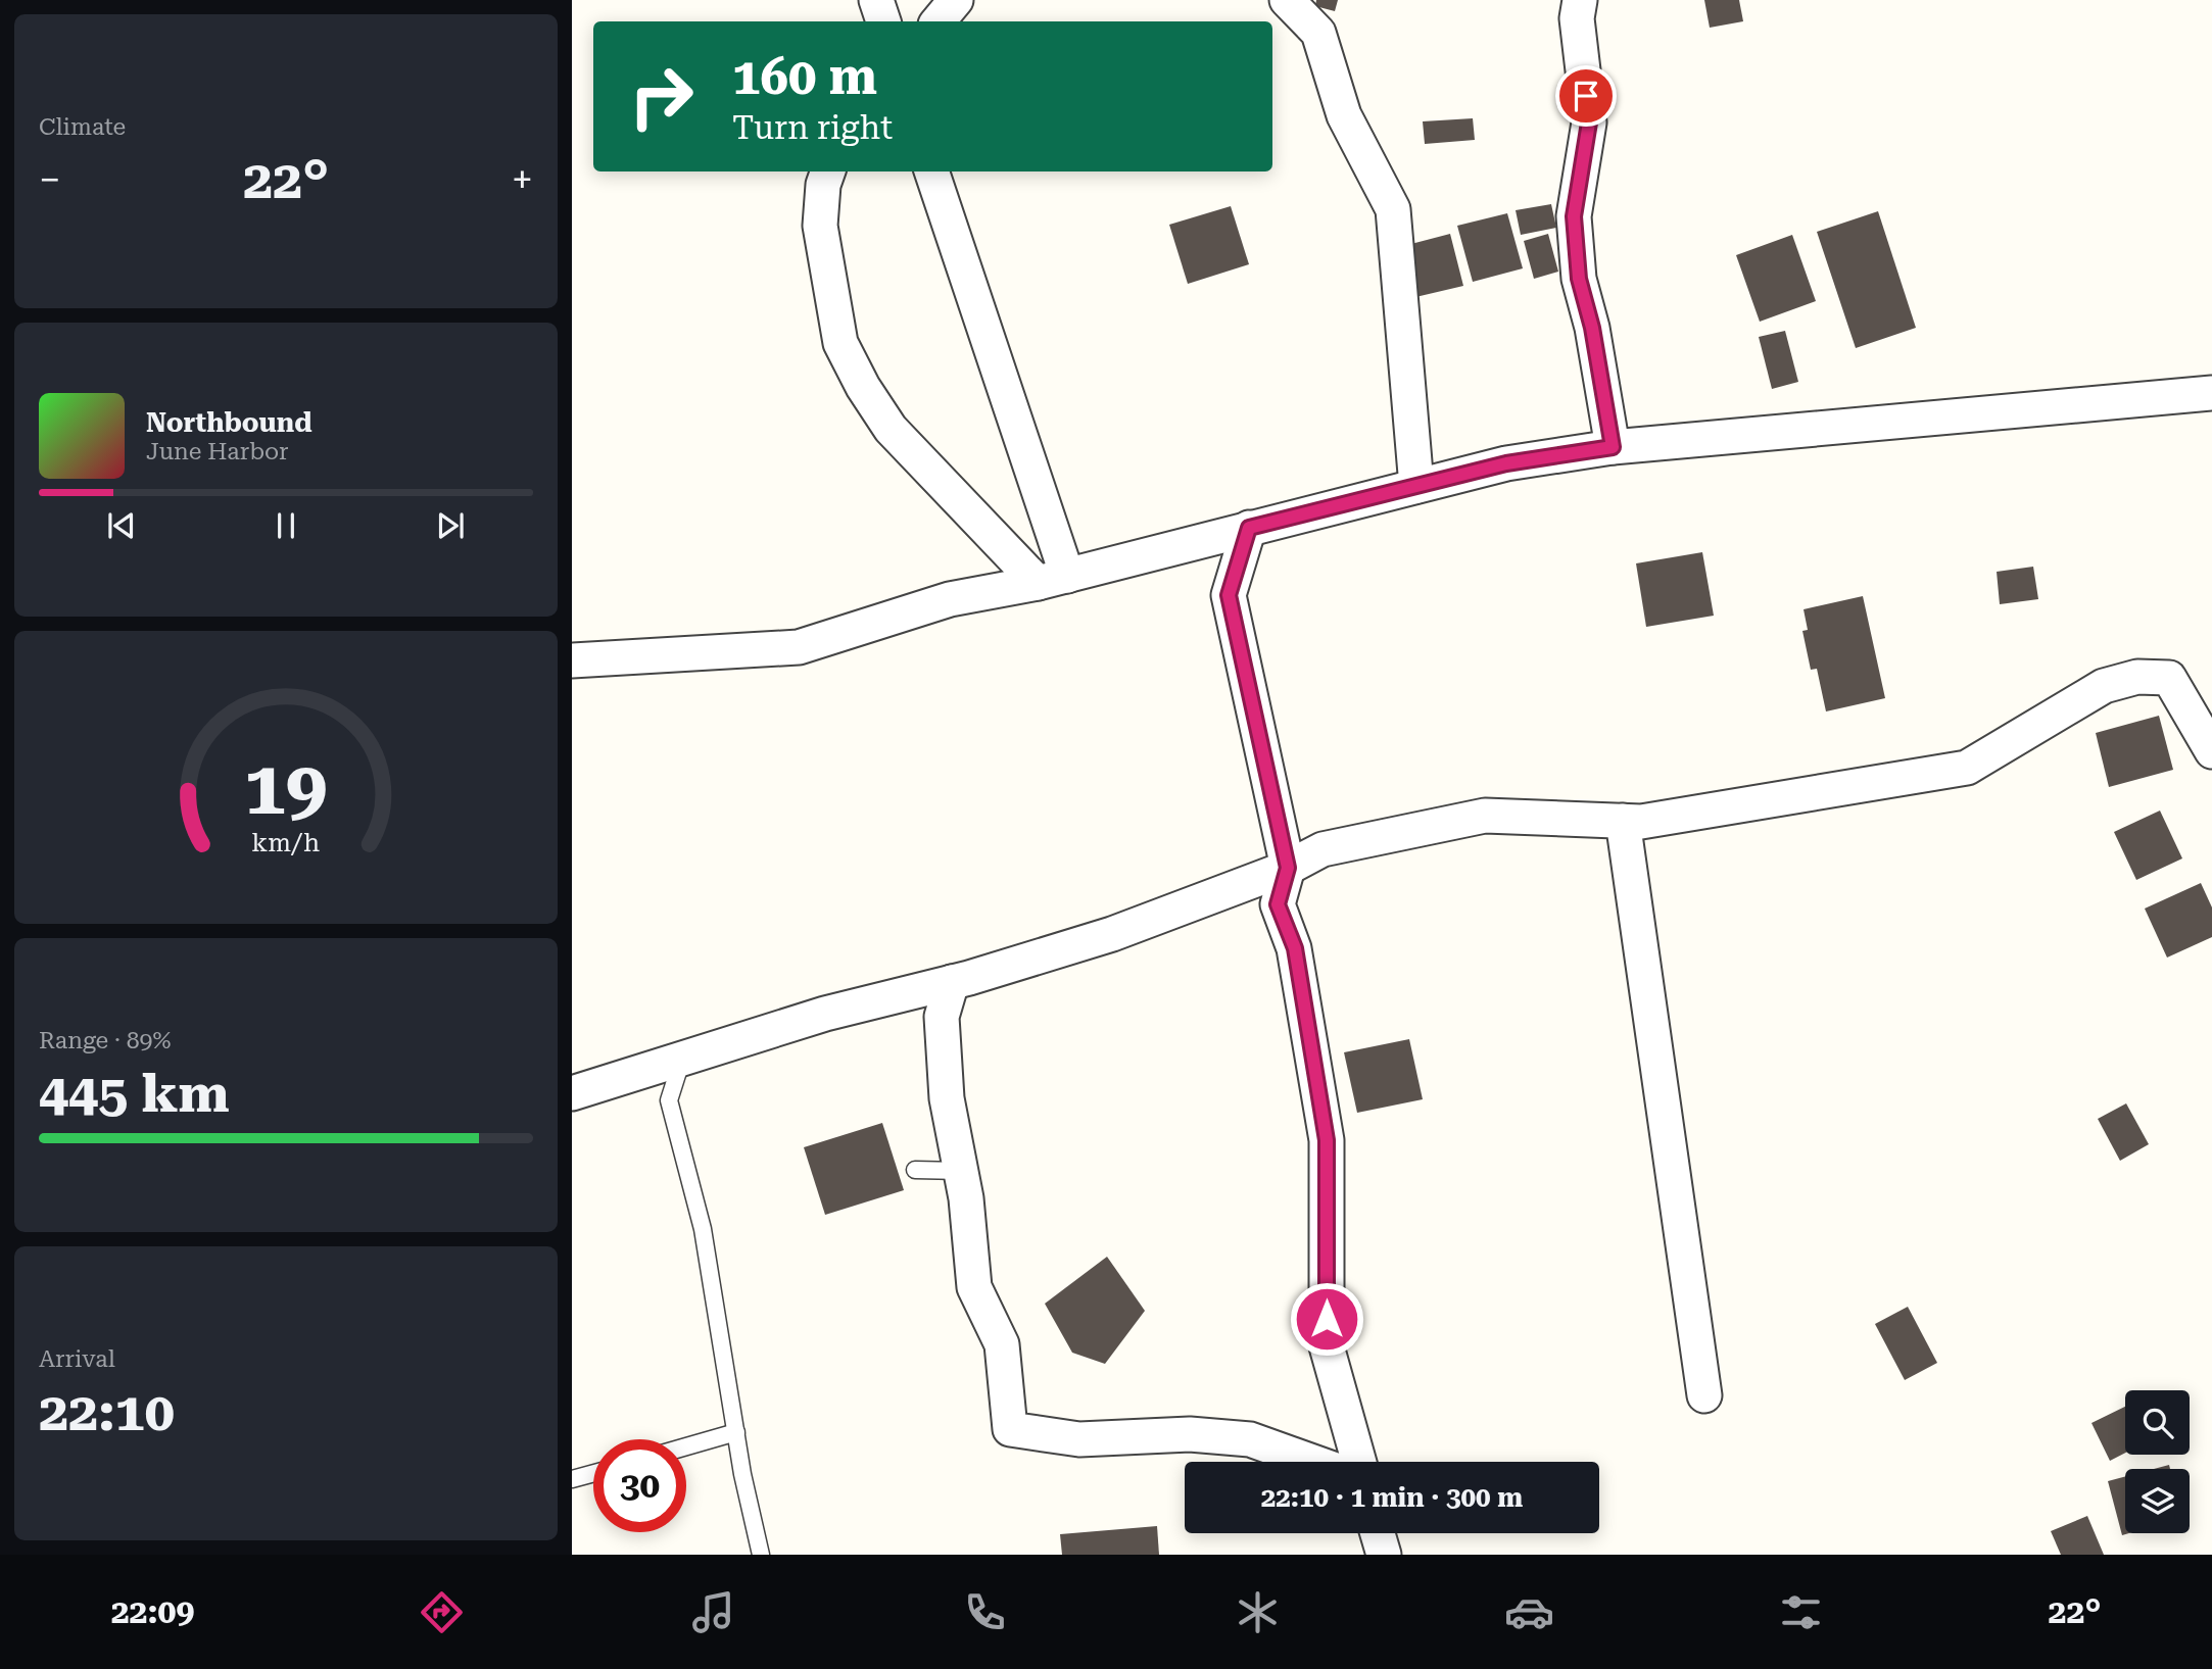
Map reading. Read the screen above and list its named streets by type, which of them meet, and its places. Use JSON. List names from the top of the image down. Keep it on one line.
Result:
{"page":{"tile":["Climate",["Range · 89%","445 km"],["Arrival","22:10"]],"turn":["160 m","Turn right"],"heat":["−","22°","+"],"song":["Northbound","June Harbor"],"limit":"30","trip":"22:10 · 1 min · 300 m","tabs":["22:09","22°"],"gauge":["19","km/h"]}}
